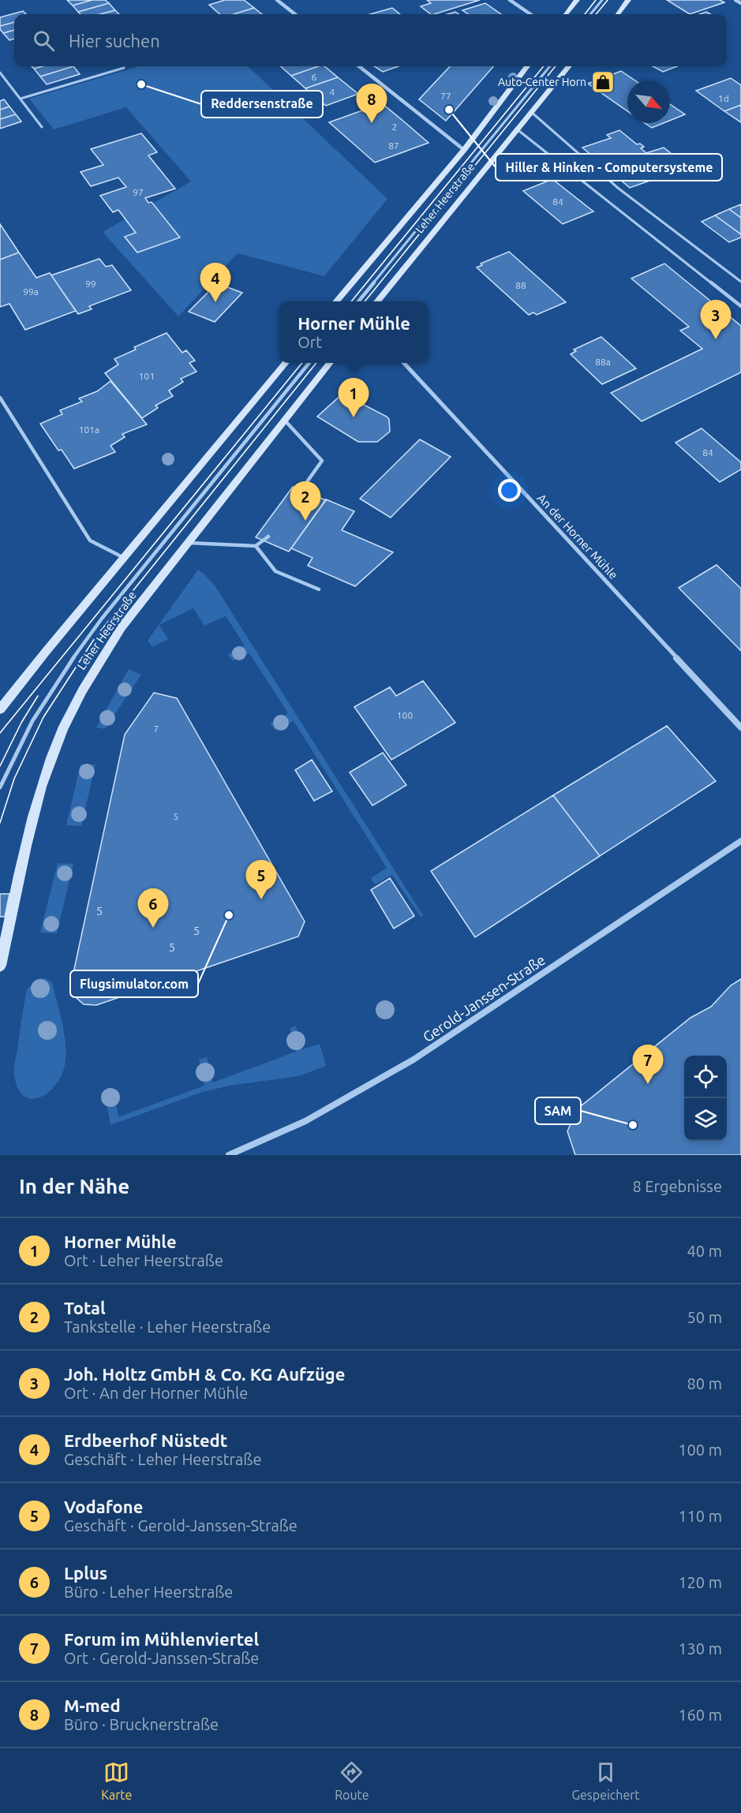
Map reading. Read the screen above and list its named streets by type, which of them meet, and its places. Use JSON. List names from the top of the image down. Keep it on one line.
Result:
{"streets":{"main road":["Leher Heerstraße"],"street":["An der Horner Mühle","Gerold-Janssen-Straße"]},"places":{"shop":["Auto-Center Horn"],"other":["Reddersenstraße","Hiller & Hinken - Computersysteme","Flugsimulator.com","SAM"]},"house_numbers":["6","4","77","1d","2","87","97","84","99","88","99a","88a","101","101a","84","100","7","5","5","5","5"],"north":"bottom right","page":{"search":"Hier suchen","pins":["8","4","3","1","2","5","6","7"],"popup":["Horner Mühle","Ort"],"heading":["In der Nähe","8 Ergebnisse"],"list":[{"mark":"1","name":"Horner Mühle","note":"Ort · Leher Heerstraße","value":"40 m"},{"mark":"2","name":"Total","note":"Tankstelle · Leher Heerstraße","value":"50 m"},{"mark":"3","name":"Joh. Holtz GmbH & Co. KG Aufzüge","note":"Ort · An der Horner Mühle","value":"80 m"},{"mark":"4","name":"Erdbeerhof Nüstedt","note":"Geschäft · Leher Heerstraße","value":"100 m"},{"mark":"5","name":"Vodafone","note":"Geschäft · Gerold-Janssen-Straße","value":"110 m"},{"mark":"6","name":"Lplus","note":"Büro · Leher Heerstraße","value":"120 m"},{"mark":"7","name":"Forum im Mühlenviertel","note":"Ort · Gerold-Janssen-Straße","value":"130 m"},{"mark":"8","name":"M-med","note":"Büro · Brucknerstraße","value":"160 m"}],"nav":["Karte","Route","Gespeichert"]}}
